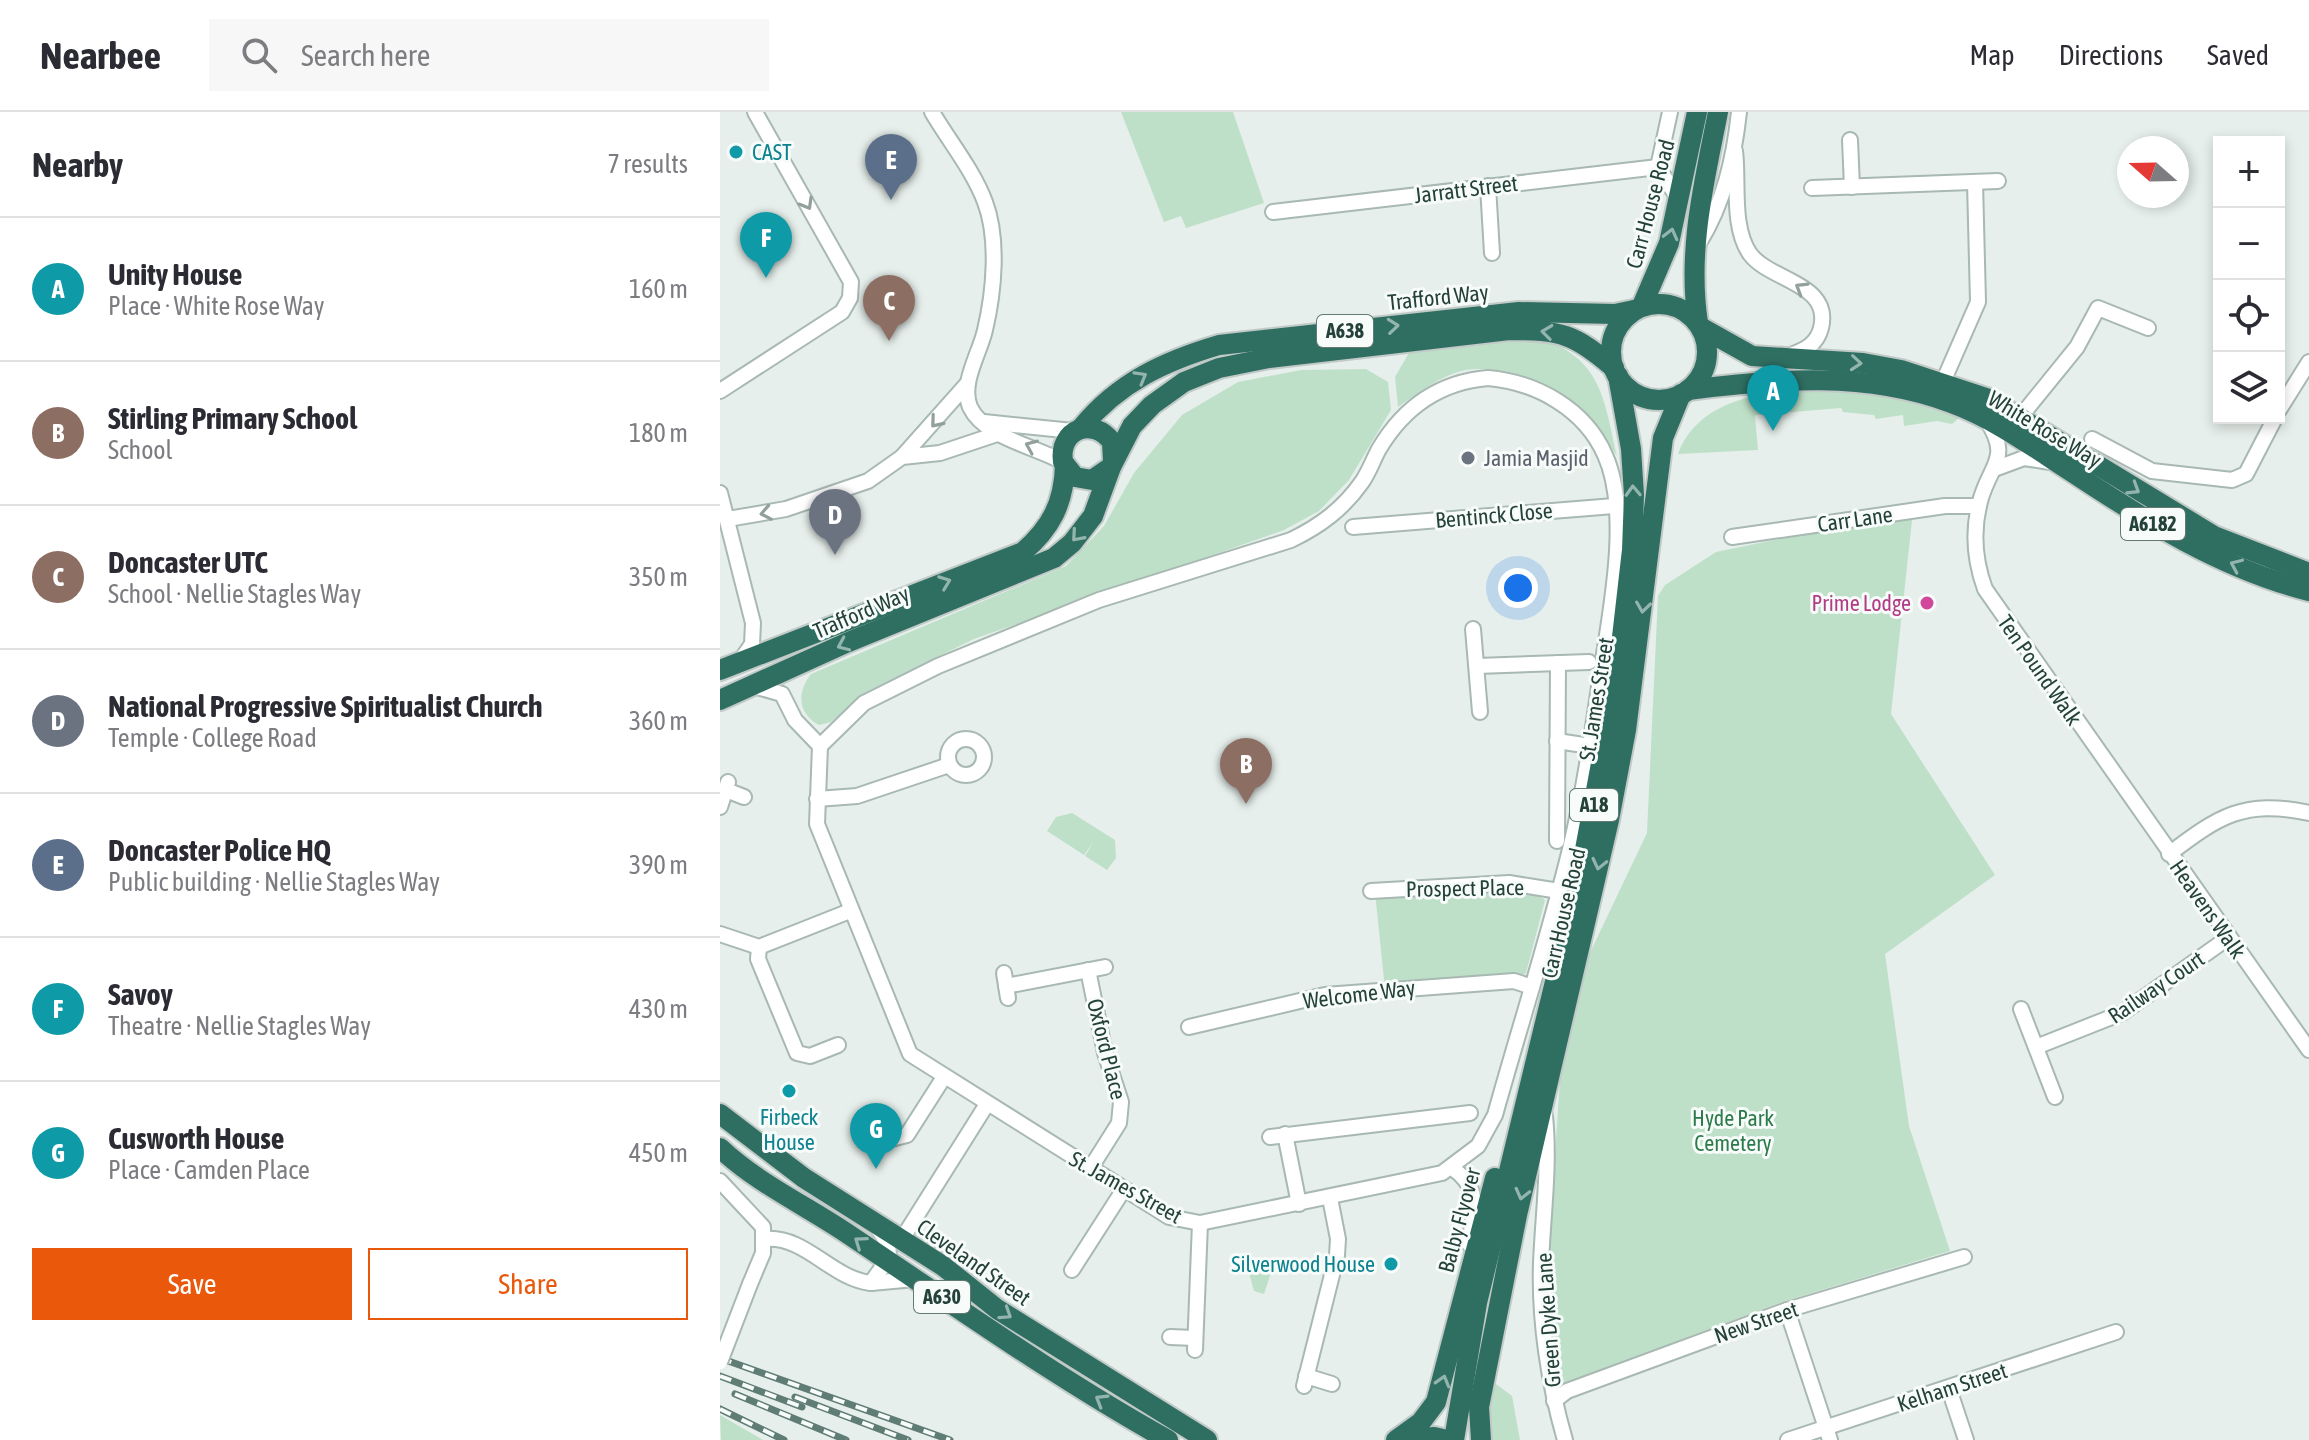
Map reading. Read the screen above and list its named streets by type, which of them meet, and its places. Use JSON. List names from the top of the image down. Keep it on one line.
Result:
{"streets":{"highway":["Carr House Road","Trafford Way","A638","White Rose Way","A6182","A18","Balby Flyover","Cleveland Street","A630"],"street":["Jarratt Street","Bentinck Close","Carr Lane","Ten Pound Walk","St. James Street","Prospect Place","Heavens Walk","Railway Court","Welcome Way","Oxford Place","Green Dyke Lane","New Street","Kelham Street"]},"crossings":[["Carr House Road","Trafford Way"],["Carr House Road","White Rose Way"],["Carr House Road","Balby Flyover"],["Carr House Road","Green Dyke Lane"],["Trafford Way","White Rose Way"],["Bentinck Close","St. James Street"],["Carr Lane","Ten Pound Walk"],["Ten Pound Walk","Heavens Walk"],["St. James Street","Prospect Place"],["St. James Street","Welcome Way"],["St. James Street","Oxford Place"],["Heavens Walk","Railway Court"],["Green Dyke Lane","New Street"]],"parks":["Hyde Park Cemetery"],"places":["CAST","Jamia Masjid","Prime Lodge","Firbeck House","Silverwood House"],"north":"left","page":{"header":"Nearbee","search":"Search here","nav":["Map","Directions","Saved"],"heading":["Nearby","7 results"],"pins":["E","F","C","A","D","B","G"],"map_buttons":["+","−"],"list":[{"mark":"A","name":"Unity House","note":"Place · White Rose Way","value":"160 m"},{"mark":"B","name":"Stirling Primary School","note":"School","value":"180 m"},{"mark":"C","name":"Doncaster UTC","note":"School · Nellie Stagles Way","value":"350 m"},{"mark":"D","name":"National Progressive Spiritualist Church","note":"Temple · College Road","value":"360 m"},{"mark":"E","name":"Doncaster Police HQ","note":"Public building · Nellie Stagles Way","value":"390 m"},{"mark":"F","name":"Savoy","note":"Theatre · Nellie Stagles Way","value":"430 m"},{"mark":"G","name":"Cusworth House","note":"Place · Camden Place","value":"450 m"}],"buttons":["Save","Share"]}}
